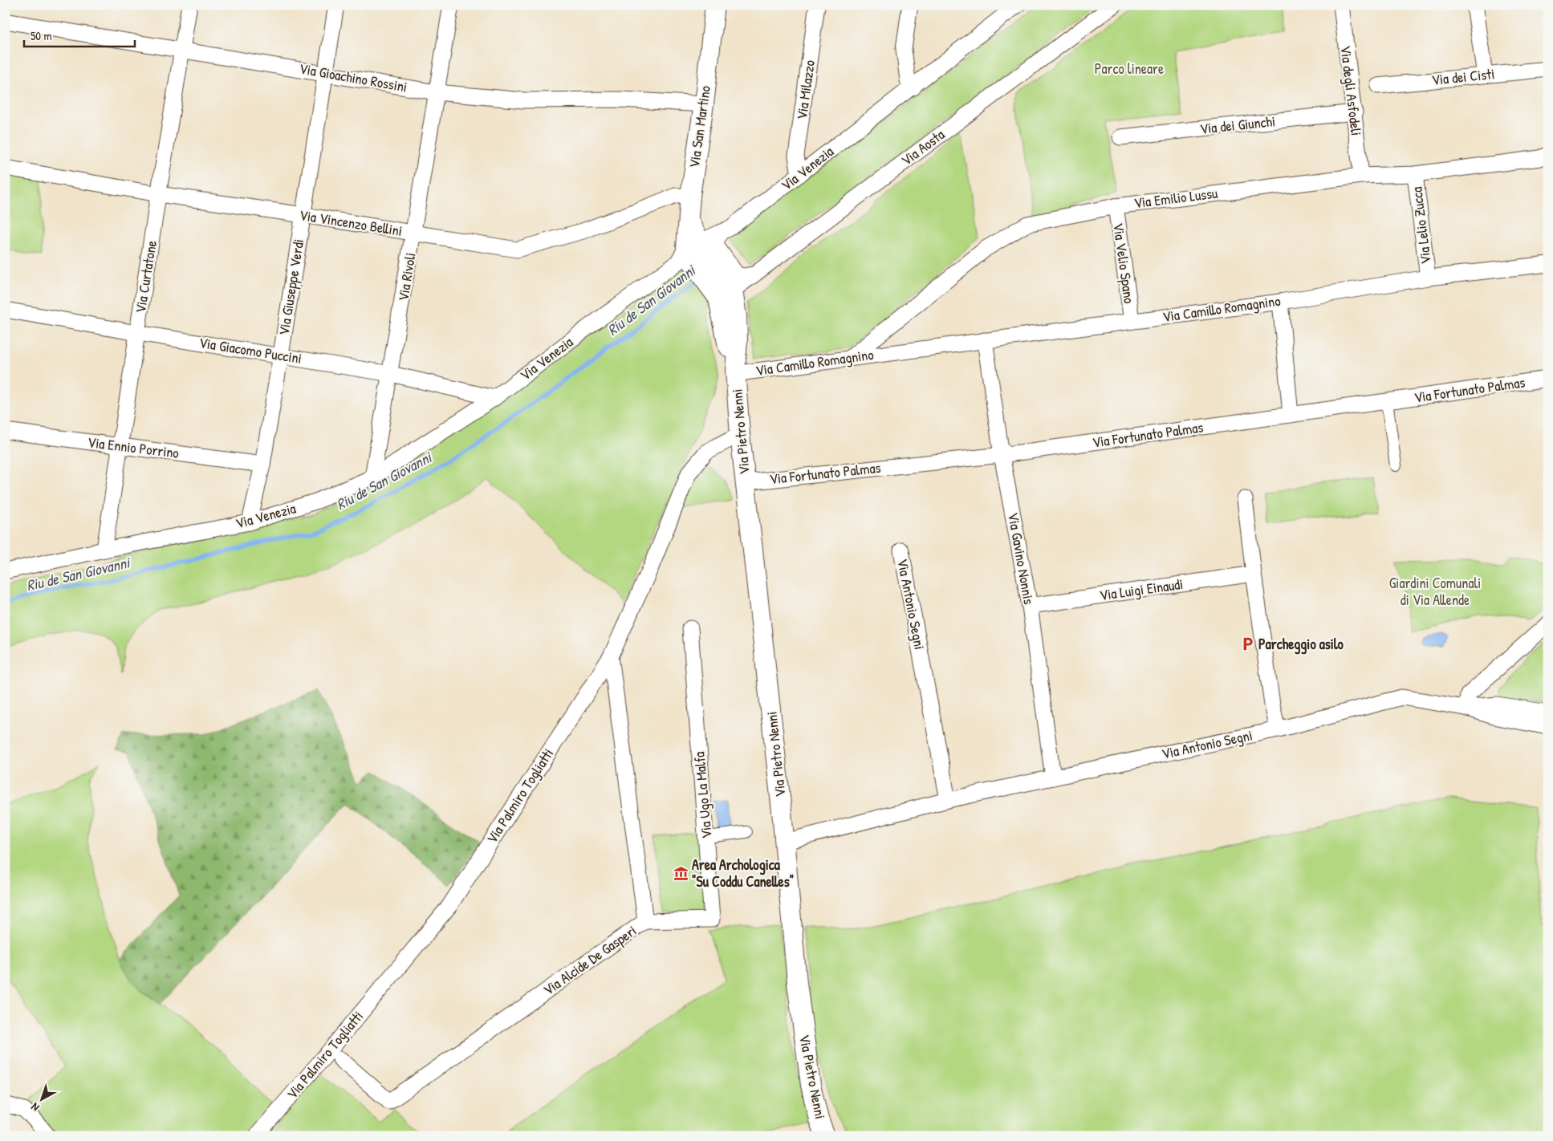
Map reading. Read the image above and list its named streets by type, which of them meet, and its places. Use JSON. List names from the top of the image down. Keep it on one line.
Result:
{"streets":{"street":["Via dei Cisti","Via Gioachino Rossini","Via Milazzo","Via degli Asfodeli","Via dei Giunchi","Via San Martino","Via Aosta","Via Venezia","Via Emilio Lussu","Via Vincenzo Bellini","Via Lelio Zucca","Via Velio Spano","Via Curtatone","Via Rivoli","Via Giuseppe Verdi","Via Camillo Romagnino","Via Giacomo Puccini","Via Fortunato Palmas","Via Pietro Nenni","Via Ennio Porrino","Via Gavino Nonnis","Via Luigi Einaudi","Via Antonio Segni","Via Ugo La Malfa","Via Palmiro Togliatti","Via Alcide De Gasperi"]},"crossings":[["Via Gioachino Rossini","Via San Martino"],["Via Gioachino Rossini","Via Curtatone"],["Via Gioachino Rossini","Via Rivoli"],["Via Gioachino Rossini","Via Giuseppe Verdi"],["Via Milazzo","Via Venezia"],["Via degli Asfodeli","Via dei Giunchi"],["Via degli Asfodeli","Via Emilio Lussu"],["Via San Martino","Via Vincenzo Bellini"],["Via San Martino","Via Pietro Nenni"],["Via Aosta","Via Pietro Nenni"],["Via Venezia","Via Curtatone"],["Via Venezia","Via Rivoli"],["Via Venezia","Via Giuseppe Verdi"],["Via Venezia","Via Giacomo Puccini"],["Via Venezia","Via Pietro Nenni"],["Via Emilio Lussu","Via Lelio Zucca"],["Via Emilio Lussu","Via Velio Spano"],["Via Emilio Lussu","Via Camillo Romagnino"],["Via Vincenzo Bellini","Via Curtatone"],["Via Vincenzo Bellini","Via Rivoli"],["Via Vincenzo Bellini","Via Giuseppe Verdi"],["Via Lelio Zucca","Via Camillo Romagnino"],["Via Velio Spano","Via Camillo Romagnino"],["Via Curtatone","Via Giacomo Puccini"],["Via Curtatone","Via Ennio Porrino"],["Via Rivoli","Via Giacomo Puccini"],["Via Giuseppe Verdi","Via Giacomo Puccini"],["Via Giuseppe Verdi","Via Ennio Porrino"],["Via Camillo Romagnino","Via Pietro Nenni"],["Via Camillo Romagnino","Via Gavino Nonnis"],["Via Fortunato Palmas","Via Pietro Nenni"],["Via Fortunato Palmas","Via Gavino Nonnis"],["Via Pietro Nenni","Via Antonio Segni"],["Via Pietro Nenni","Via Palmiro Togliatti"],["Via Gavino Nonnis","Via Luigi Einaudi"],["Via Gavino Nonnis","Via Antonio Segni"],["Via Ugo La Malfa","Via Alcide De Gasperi"],["Via Palmiro Togliatti","Via Alcide De Gasperi"]],"water":["Riu de San Giovanni"],"parks":["Parco lineare","Giardini Comunali di Via Allende"],"places":{"parking":["Parcheggio asilo"],"museum":["Area Archologica \"Su Coddu Canelles\""]},"scale_bar":"50 m","north":"bottom left"}
